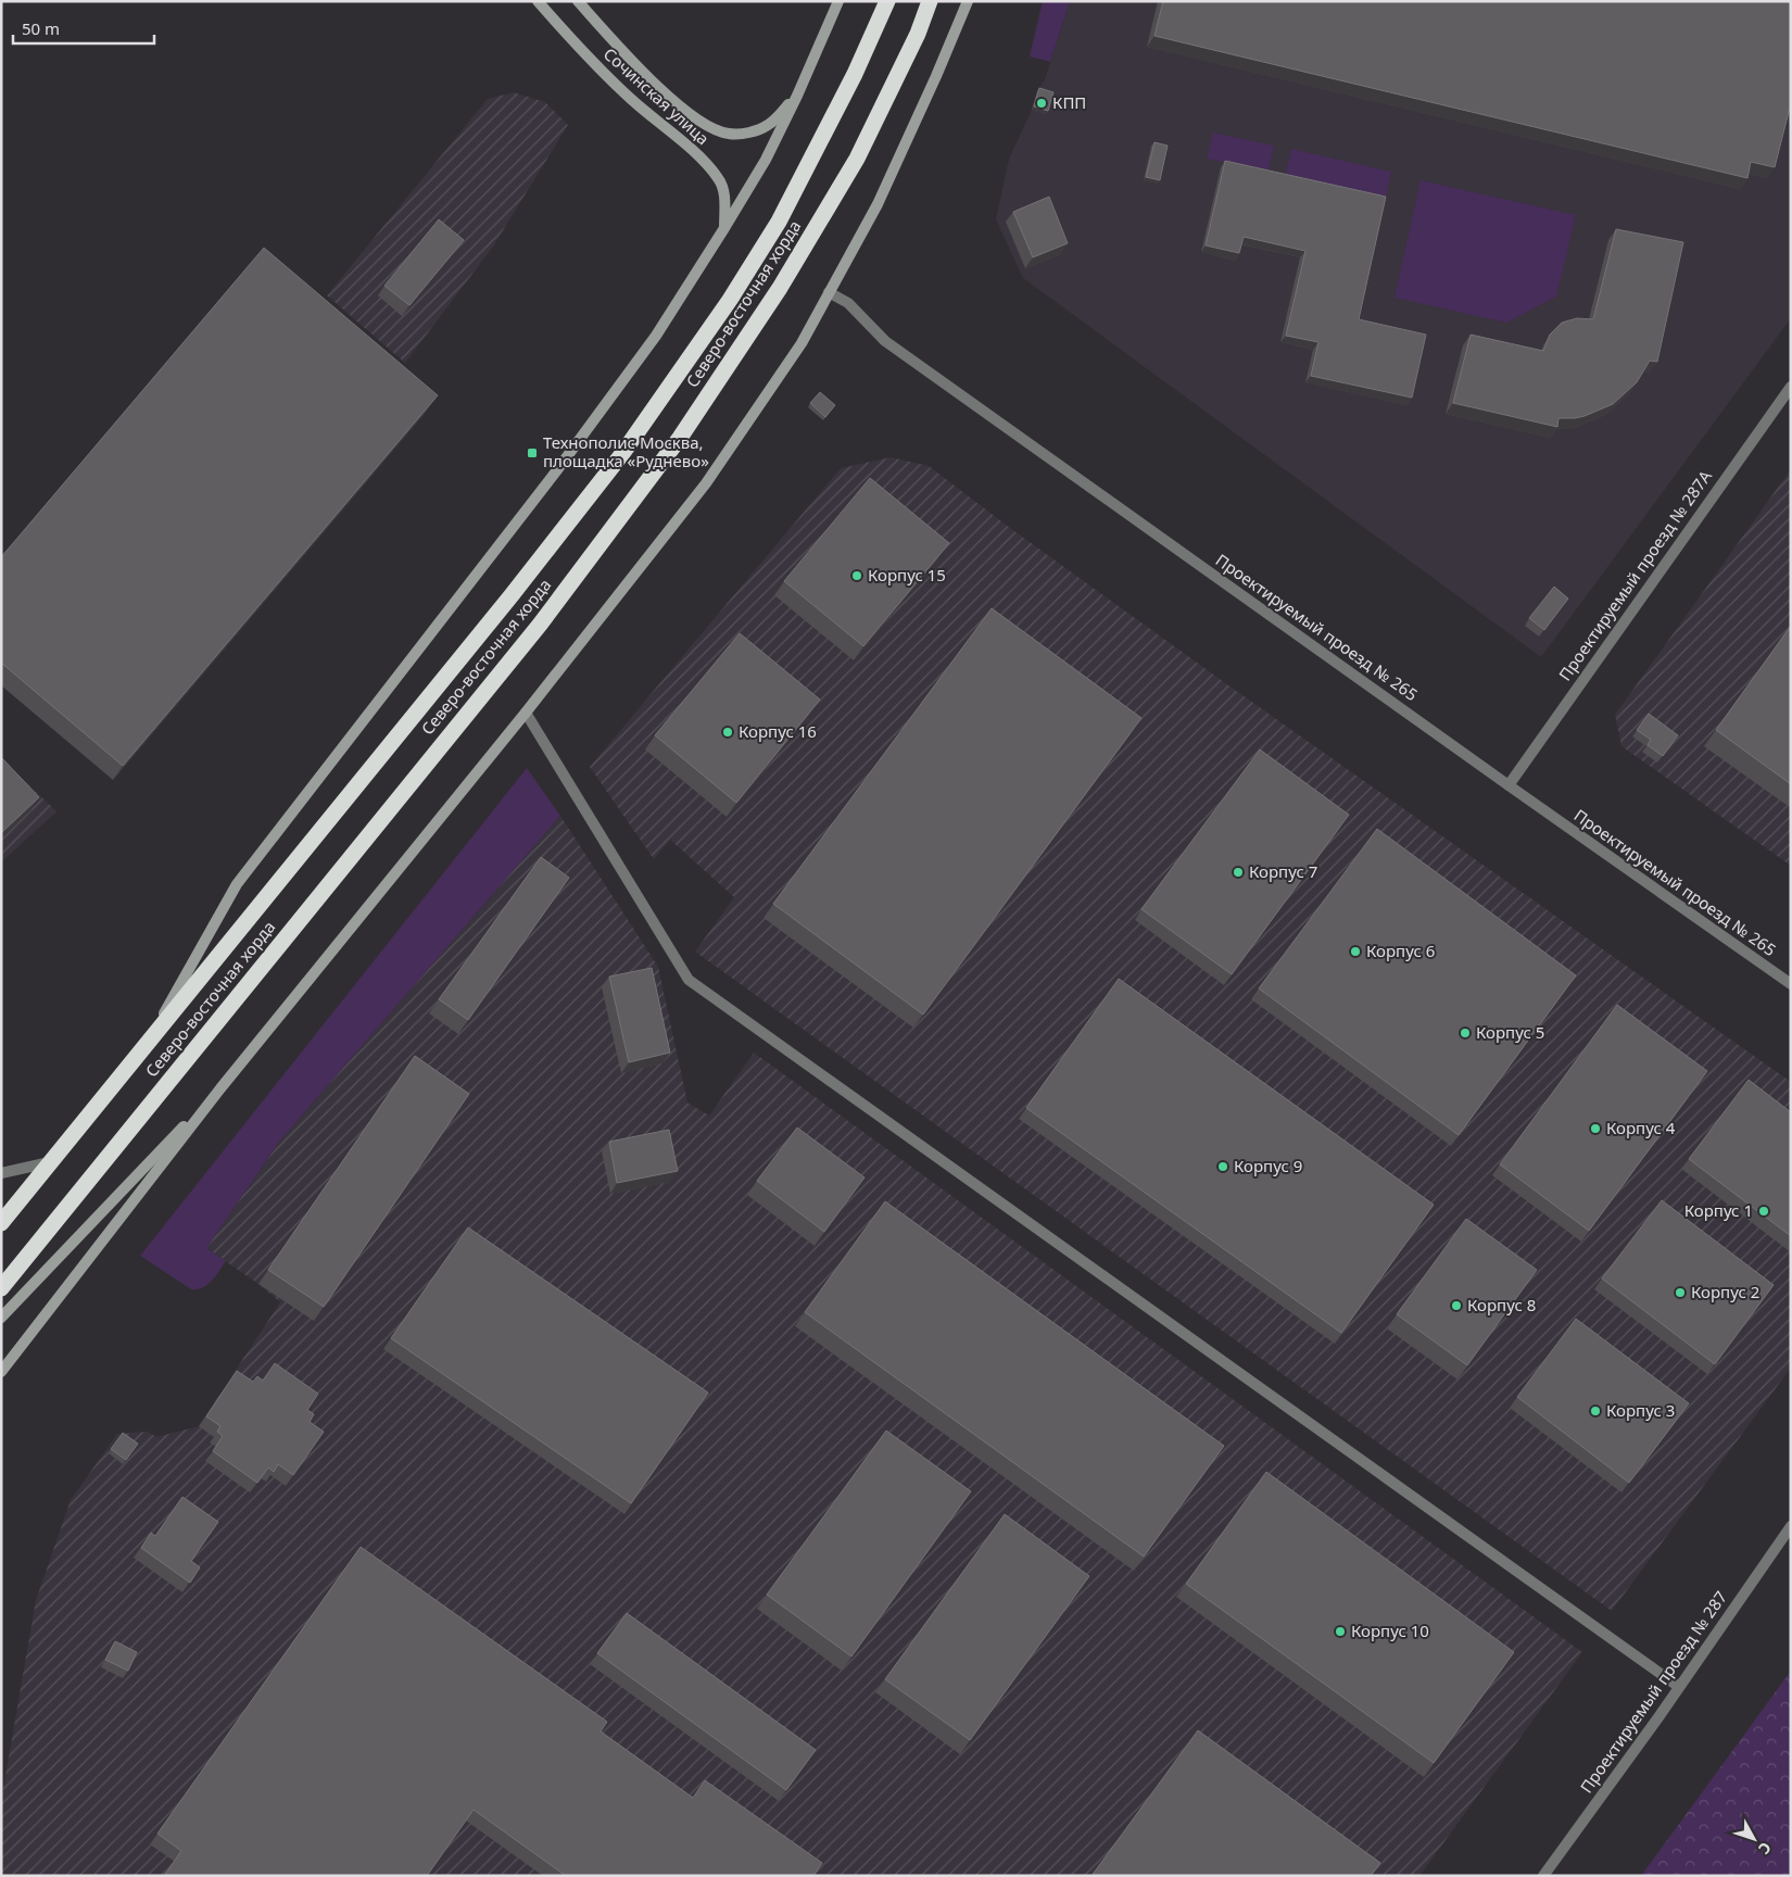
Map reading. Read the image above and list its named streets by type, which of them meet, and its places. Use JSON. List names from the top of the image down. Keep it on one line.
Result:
{"streets":{"highway":["Северо-восточная хорда"],"street":["Сочинская улица","Проектируемый проезд № 287А","Проектируемый проезд № 265","Проектируемый проезд № 287"]},"crossings":[["Проектируемый проезд № 287А","Проектируемый проезд № 265"]],"places":{"other":["КПП","Корпус 15","Корпус 16","Корпус 7","Корпус 6","Корпус 5","Корпус 4","Корпус 9","Корпус 1","Корпус 2","Корпус 8","Корпус 3","Корпус 10"],"transit":["Технополис Москва, площадка «Руднево»"]},"scale_bar":"50 m","north":"bottom right"}
